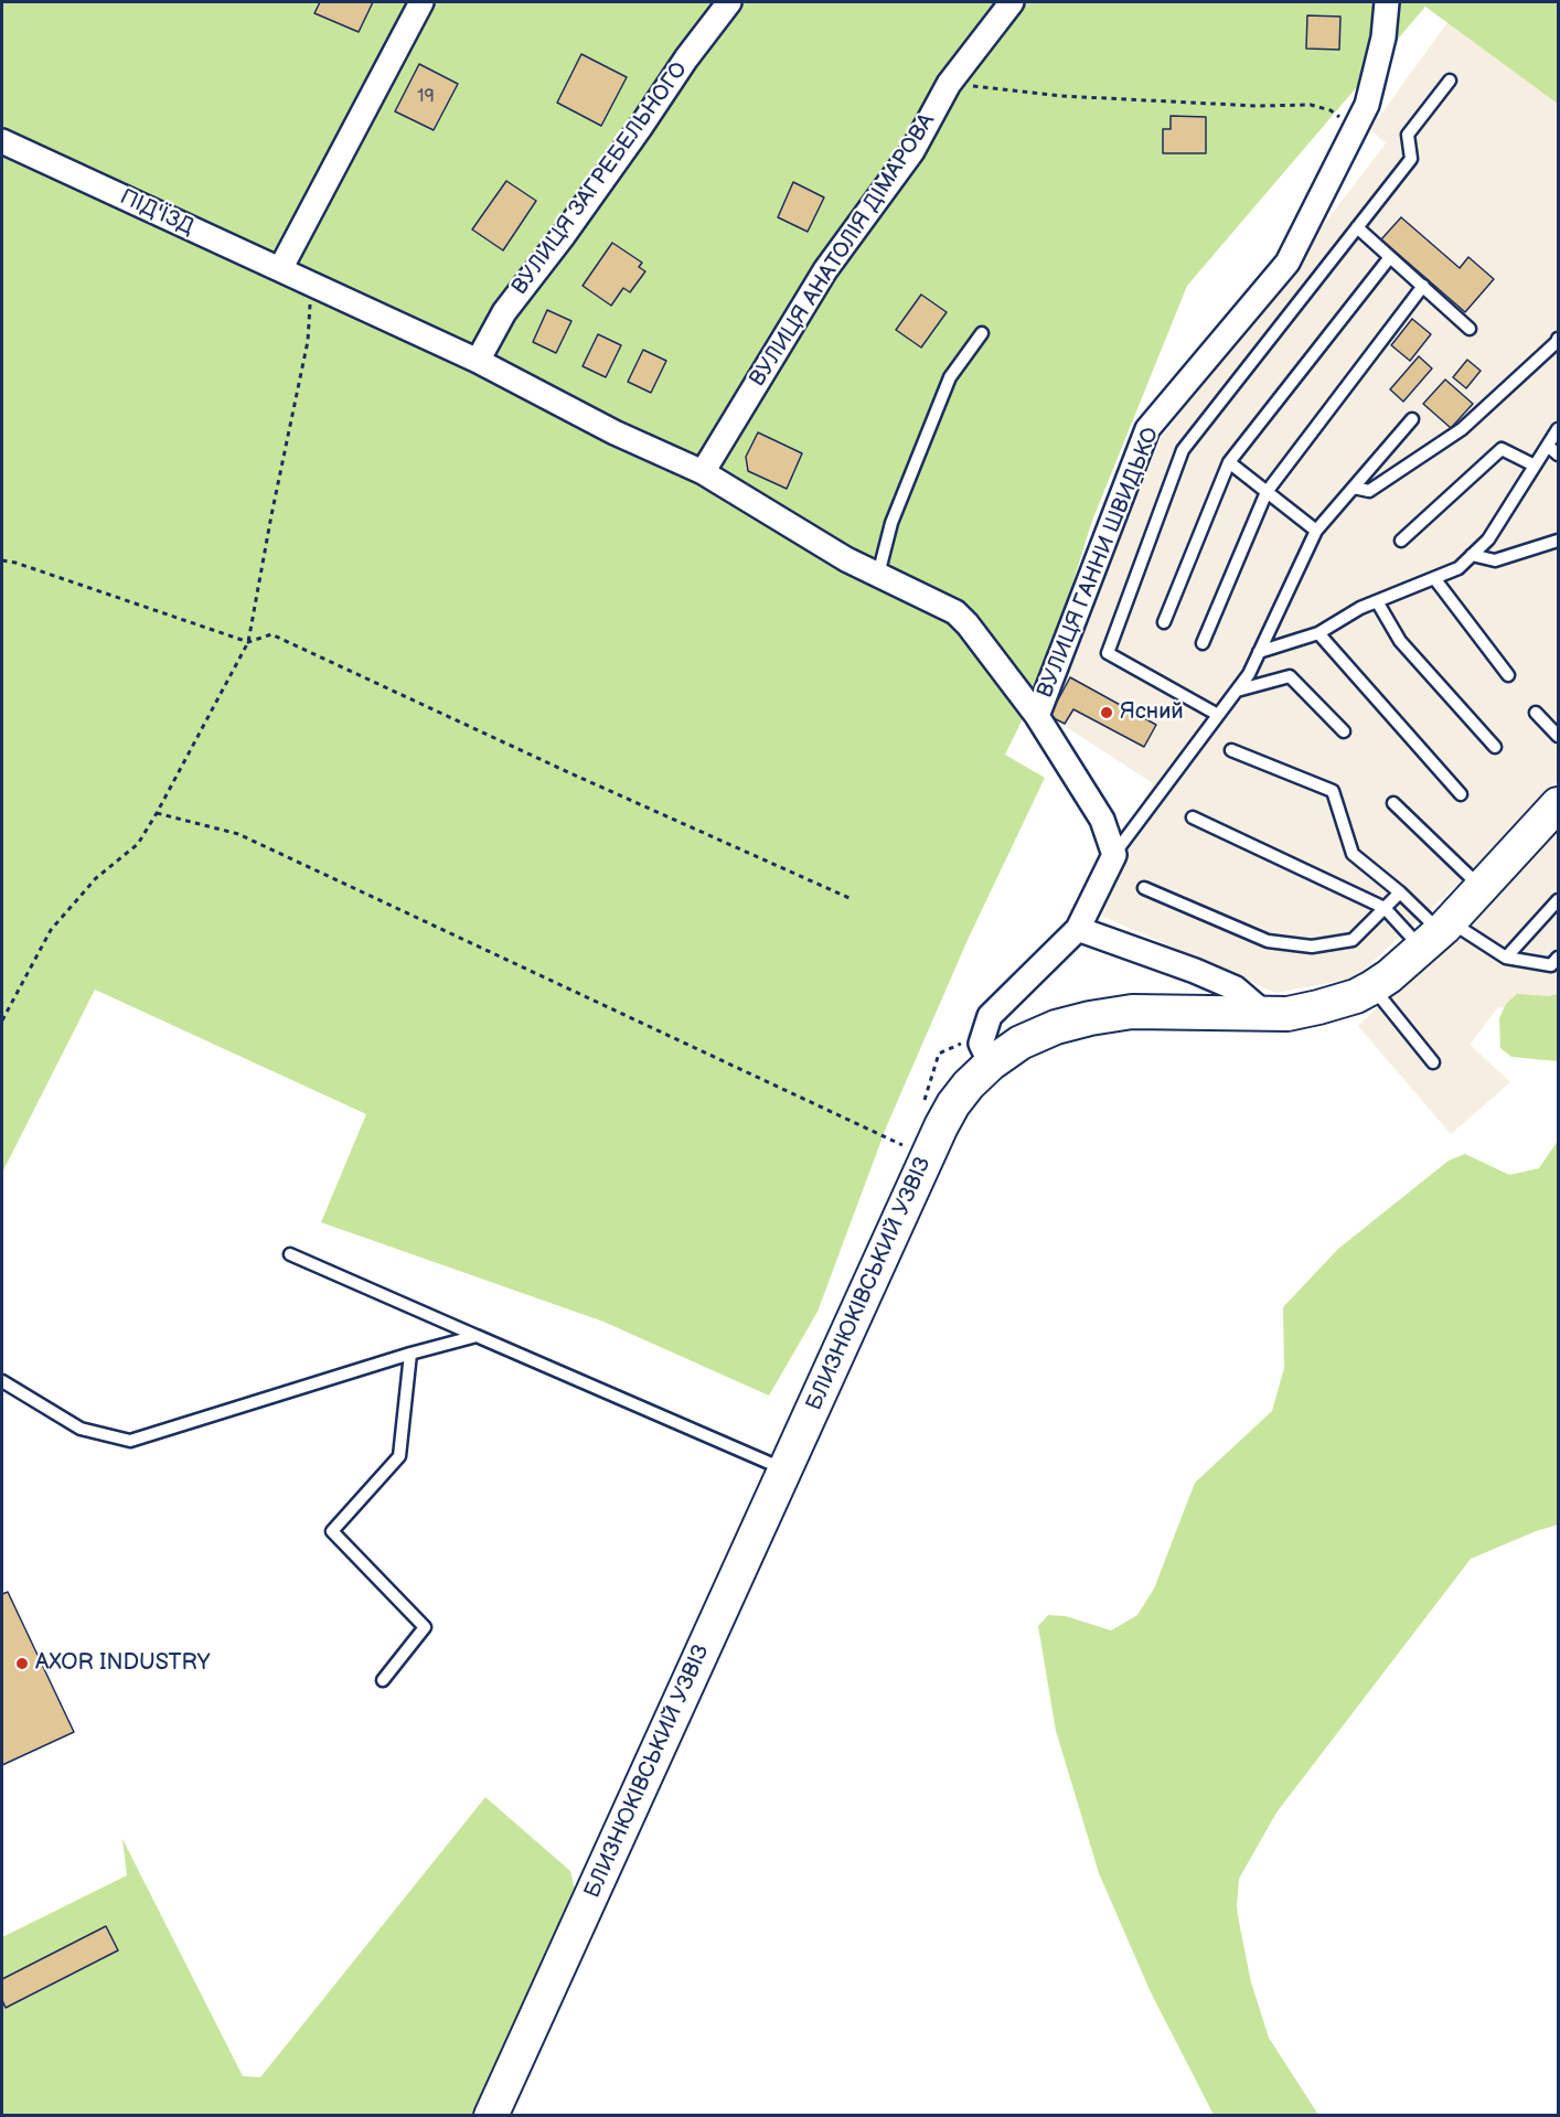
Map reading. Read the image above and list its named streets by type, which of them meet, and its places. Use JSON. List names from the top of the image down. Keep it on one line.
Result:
{"streets":{"street":["ВУЛИЦЯ ЗАГРЕБЕЛЬНОГО","ПІД'ЇЗД","ВУЛИЦЯ АНАТОЛІЯ ДІМАРОВА","ВУЛИЦЯ ГАННИ ШВИДЬКО","БЛИЗНЮКІВСЬКИЙ УЗВІЗ"]},"crossings":[["ВУЛИЦЯ ЗАГРЕБЕЛЬНОГО","ПІД'ЇЗД"],["ПІД'ЇЗД","ВУЛИЦЯ АНАТОЛІЯ ДІМАРОВА"],["ПІД'ЇЗД","ВУЛИЦЯ ГАННИ ШВИДЬКО"]],"places":["Ясний","AXOR INDUSTRY"],"house_numbers":["19"]}
